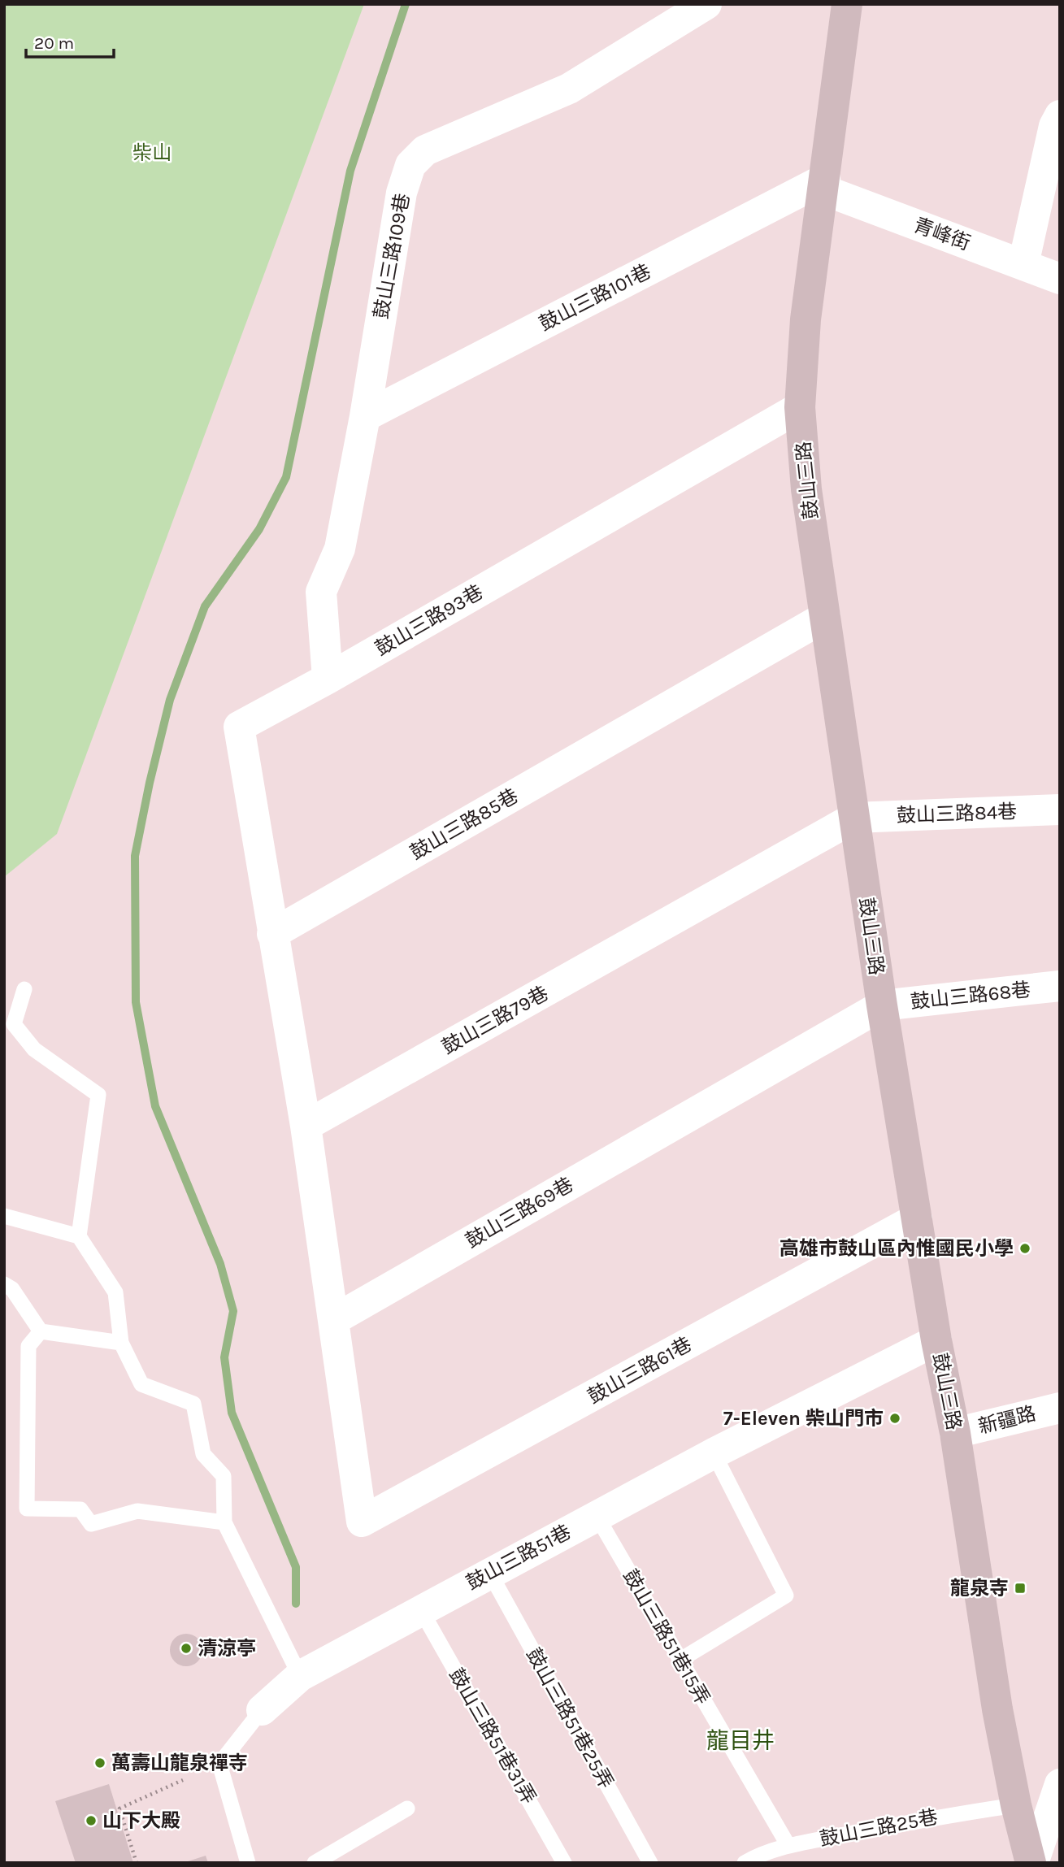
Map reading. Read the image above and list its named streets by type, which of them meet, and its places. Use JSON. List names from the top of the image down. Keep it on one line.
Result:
{"streets":{"street":["青峰街","鼓山三路109巷","鼓山三路101巷","鼓山三路","鼓山三路93巷","鼓山三路84巷","鼓山三路85巷","鼓山三路68巷","鼓山三路79巷","鼓山三路69巷","鼓山三路61巷","新疆路","鼓山三路51巷"],"lane":["鼓山三路51巷15弄","鼓山三路51巷25弄","鼓山三路51巷31弄","鼓山三路25巷"]},"crossings":[["青峰街","鼓山三路101巷"],["青峰街","鼓山三路"],["鼓山三路109巷","鼓山三路101巷"],["鼓山三路109巷","鼓山三路93巷"],["鼓山三路101巷","鼓山三路"],["鼓山三路","鼓山三路93巷"],["鼓山三路","鼓山三路84巷"],["鼓山三路","鼓山三路85巷"],["鼓山三路","鼓山三路68巷"],["鼓山三路","鼓山三路79巷"],["鼓山三路","鼓山三路69巷"],["鼓山三路","鼓山三路61巷"],["鼓山三路","新疆路"],["鼓山三路","鼓山三路51巷"],["鼓山三路","鼓山三路25巷"],["鼓山三路93巷","鼓山三路85巷"],["鼓山三路84巷","鼓山三路79巷"],["鼓山三路68巷","鼓山三路69巷"],["鼓山三路69巷","鼓山三路61巷"],["鼓山三路51巷","鼓山三路51巷15弄"],["鼓山三路51巷","鼓山三路51巷25弄"],["鼓山三路51巷","鼓山三路51巷31弄"],["鼓山三路51巷15弄","鼓山三路25巷"]],"districts":["龍目井"],"parks":["柴山"],"places":{"other":["高雄市鼓山區內惟國民小學","7-Eleven 柴山門市","清涼亭","萬壽山龍泉禪寺","山下大殿"],"transit":["龍泉寺"]},"scale_bar":"20 m"}
